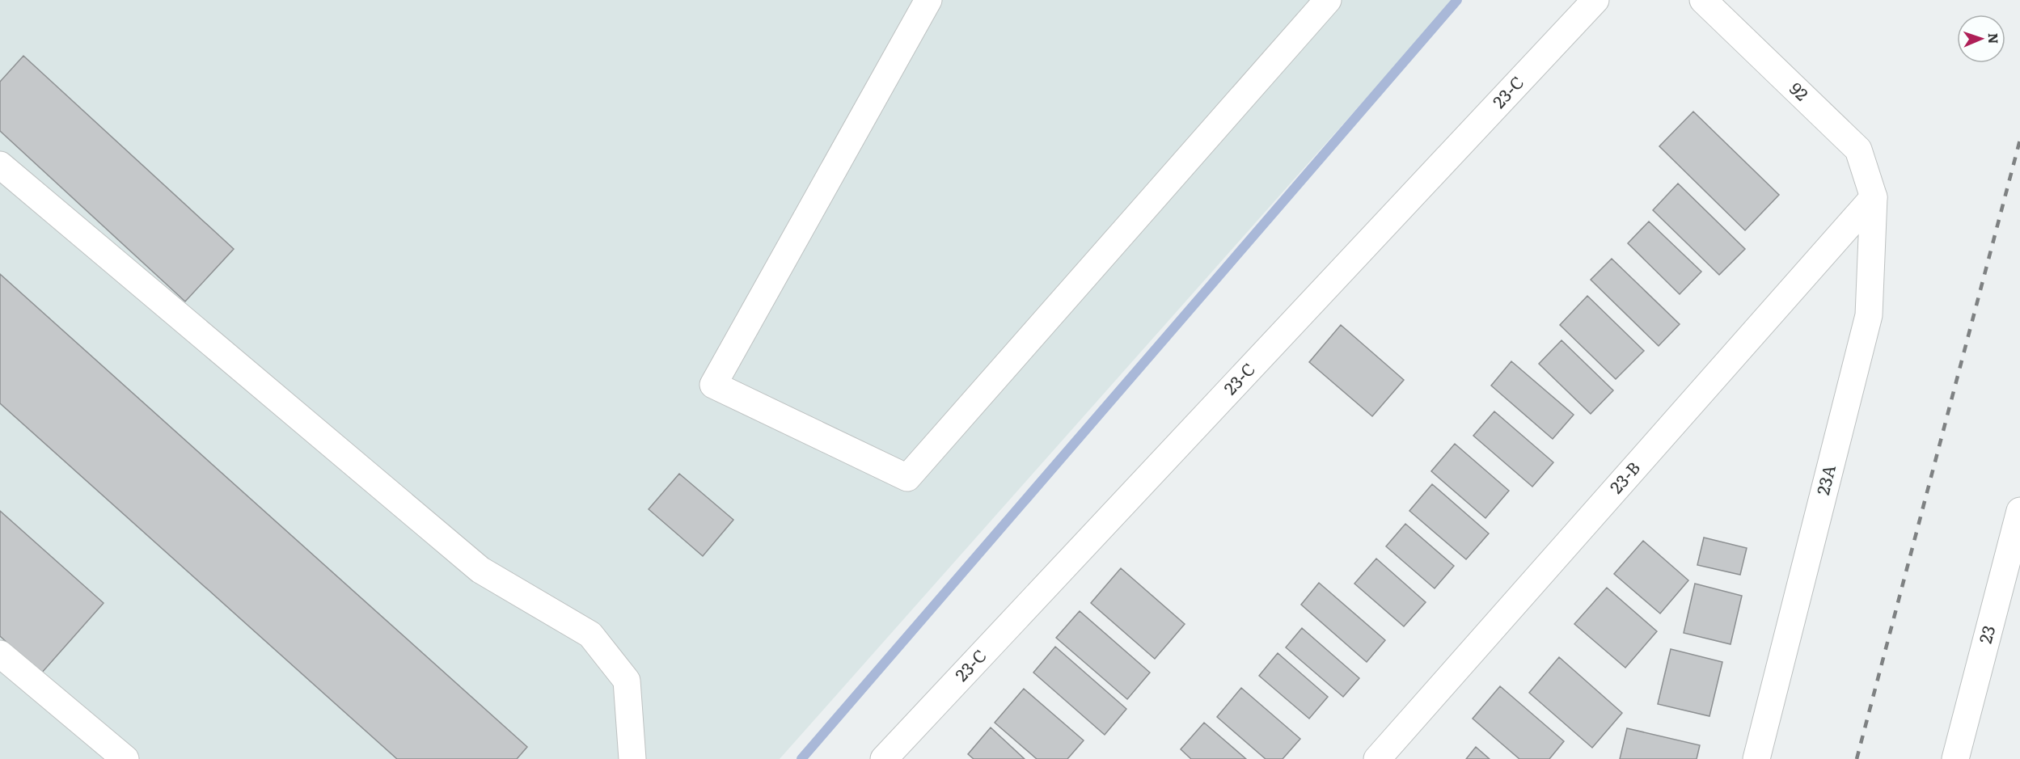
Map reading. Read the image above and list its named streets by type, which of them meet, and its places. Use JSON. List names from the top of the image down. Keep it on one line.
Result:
{"streets":{"street":["92","23-C","23-B","23A","23"]},"crossings":[["92","23-B"],["92","23A"],["23-B","23A"]],"north":"right"}
